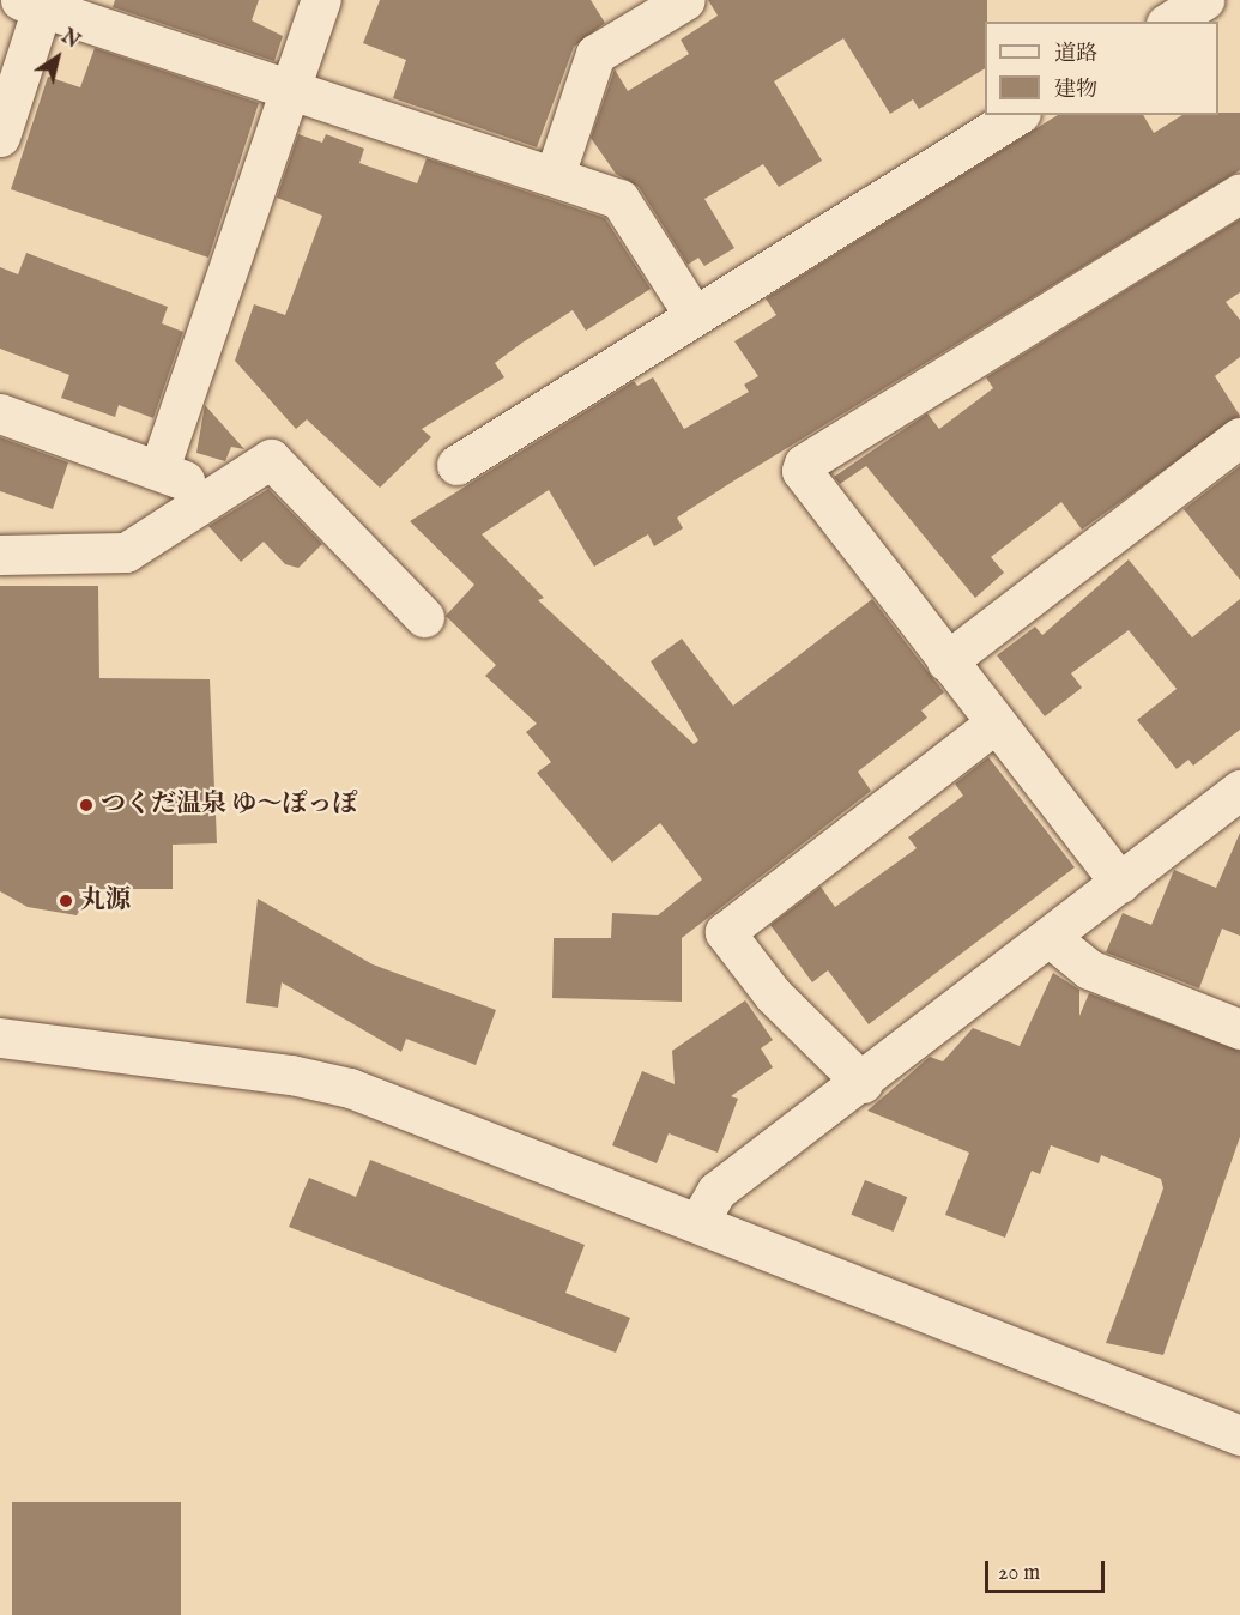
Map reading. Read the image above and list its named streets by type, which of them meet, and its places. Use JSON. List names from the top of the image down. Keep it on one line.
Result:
{"places":["つくだ温泉 ゆ～ぽっぽ","丸源"],"legend":["道路","建物"],"scale_bar":"20 m","north":"top right"}
